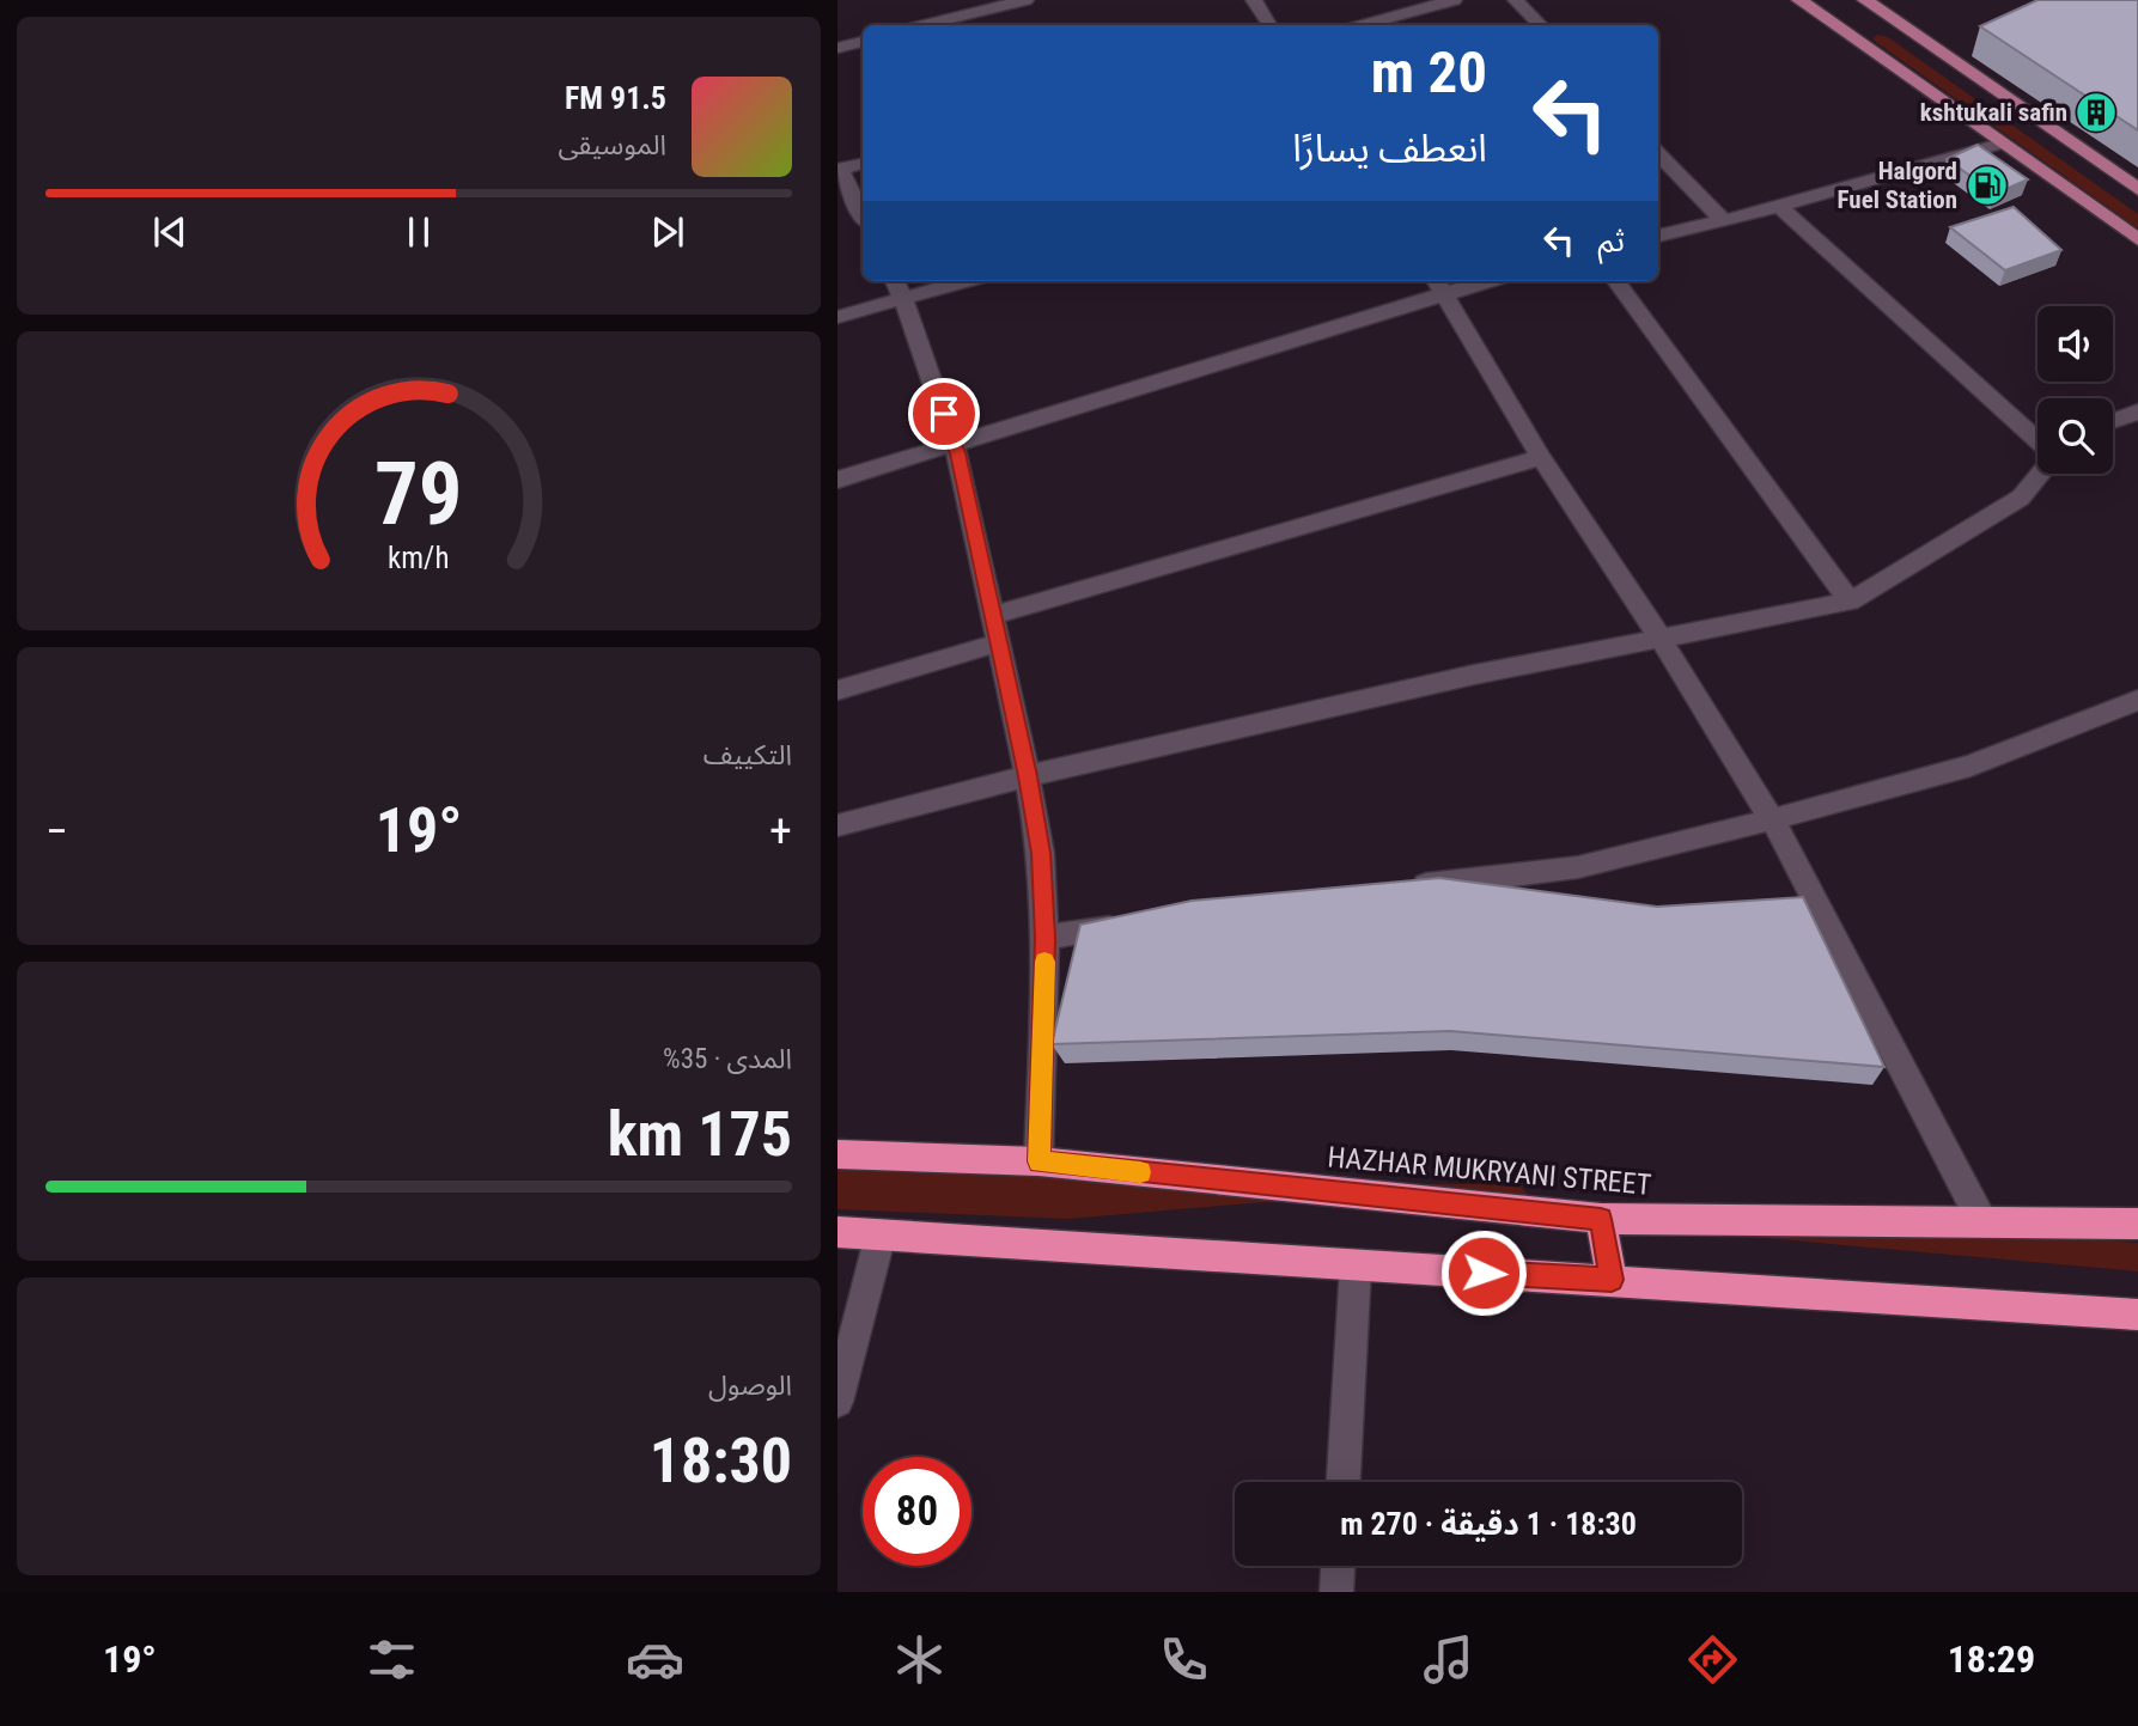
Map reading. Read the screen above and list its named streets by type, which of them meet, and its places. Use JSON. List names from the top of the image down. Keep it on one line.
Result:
{"streets":{"highway":["HAZHAR MUKRYANI STREET"]},"places":{"building":["kshtukali safin"],"fuel station":["Halgord Fuel Station"]},"page":{"turn":["20 m","انعطف يسارًا"],"song":["91.5 FM","الموسيقى"],"then":"ثم","tile":["التكييف",["المدى · 35%","175 km"],["الوصول","18:30"]],"heat":["−","19°","+"],"limit":"80","trip":"18:30 · 1 دقيقة · 270 m","tabs":["18:29","19°"],"gauge":["79","km/h"]}}
